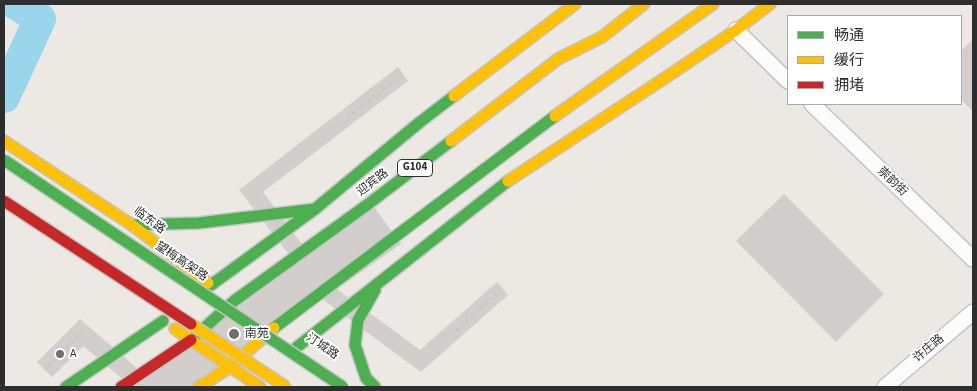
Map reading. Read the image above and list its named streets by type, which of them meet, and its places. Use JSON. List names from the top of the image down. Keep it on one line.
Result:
{"streets":{"main road":["G104","迎宾路","临东路","望梅高架路","汀城路"],"street":["崇韵街","许庄路"]},"crossings":[["迎宾路","临东路"],["临东路","汀城路"]],"places":["南苑","A"],"legend":["畅通","缓行","拥堵"]}
